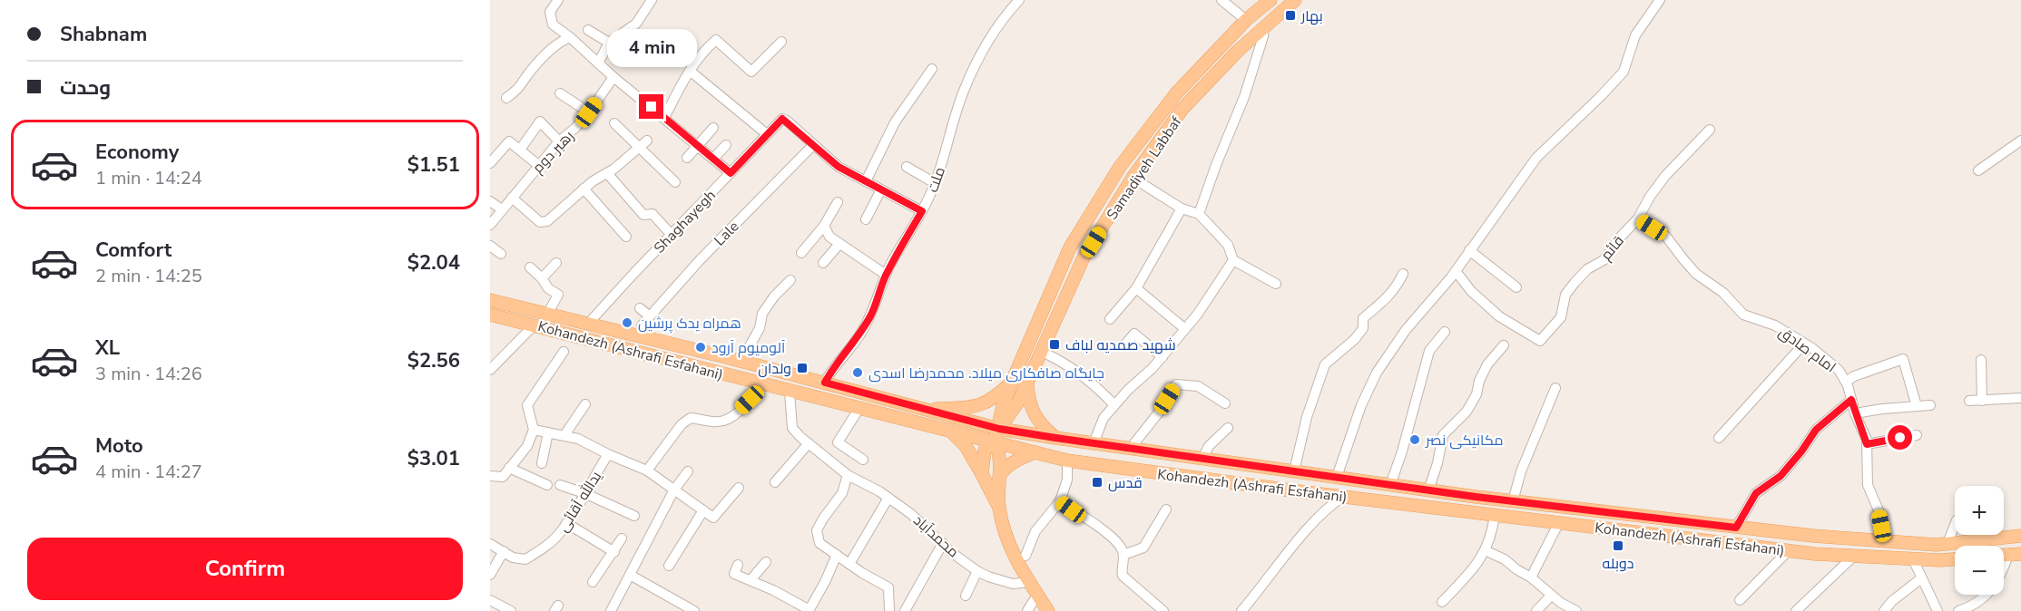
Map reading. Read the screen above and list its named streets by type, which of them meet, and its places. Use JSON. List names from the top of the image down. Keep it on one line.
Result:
{"streets":{"main road":["Samadiyeh Labbaf","Kohandezh (Ashrafi Esfahani)"],"street":["رهبر دوم","ملت","Shaghayegh","Lale","قائم","امام صادق","یدالله آقائی","محمدآباد"]},"crossings":[["Samadiyeh Labbaf","Kohandezh (Ashrafi Esfahani)"],["ملت","Kohandezh (Ashrafi Esfahani)"],["Shaghayegh","Lale"],["Shaghayegh","Kohandezh (Ashrafi Esfahani)"],["قائم","امام صادق"],["امام صادق","Kohandezh (Ashrafi Esfahani)"],["Kohandezh (Ashrafi Esfahani)","محمدآباد"]],"places":{"transit":["بهار","شهید صمدیه لباف","ولدان","قدس","دوبله"],"other":["همراه یدک پرشین","آلومیوم آرود","جایگاه صافکاری میلاد. محمدرضا اسدی","مکانیکی نصر"]},"page":{"banner":["Shabnam","وحدت"],"bubble":"4 min","list":[{"name":"Economy","note":"1 min · 14:24","value":"$1.51"},{"name":"Comfort","note":"2 min · 14:25","value":"$2.04"},{"name":"XL","note":"3 min · 14:26","value":"$2.56"},{"name":"Moto","note":"4 min · 14:27","value":"$3.01"}],"map_buttons":["+","−"],"buttons":"Confirm"}}
